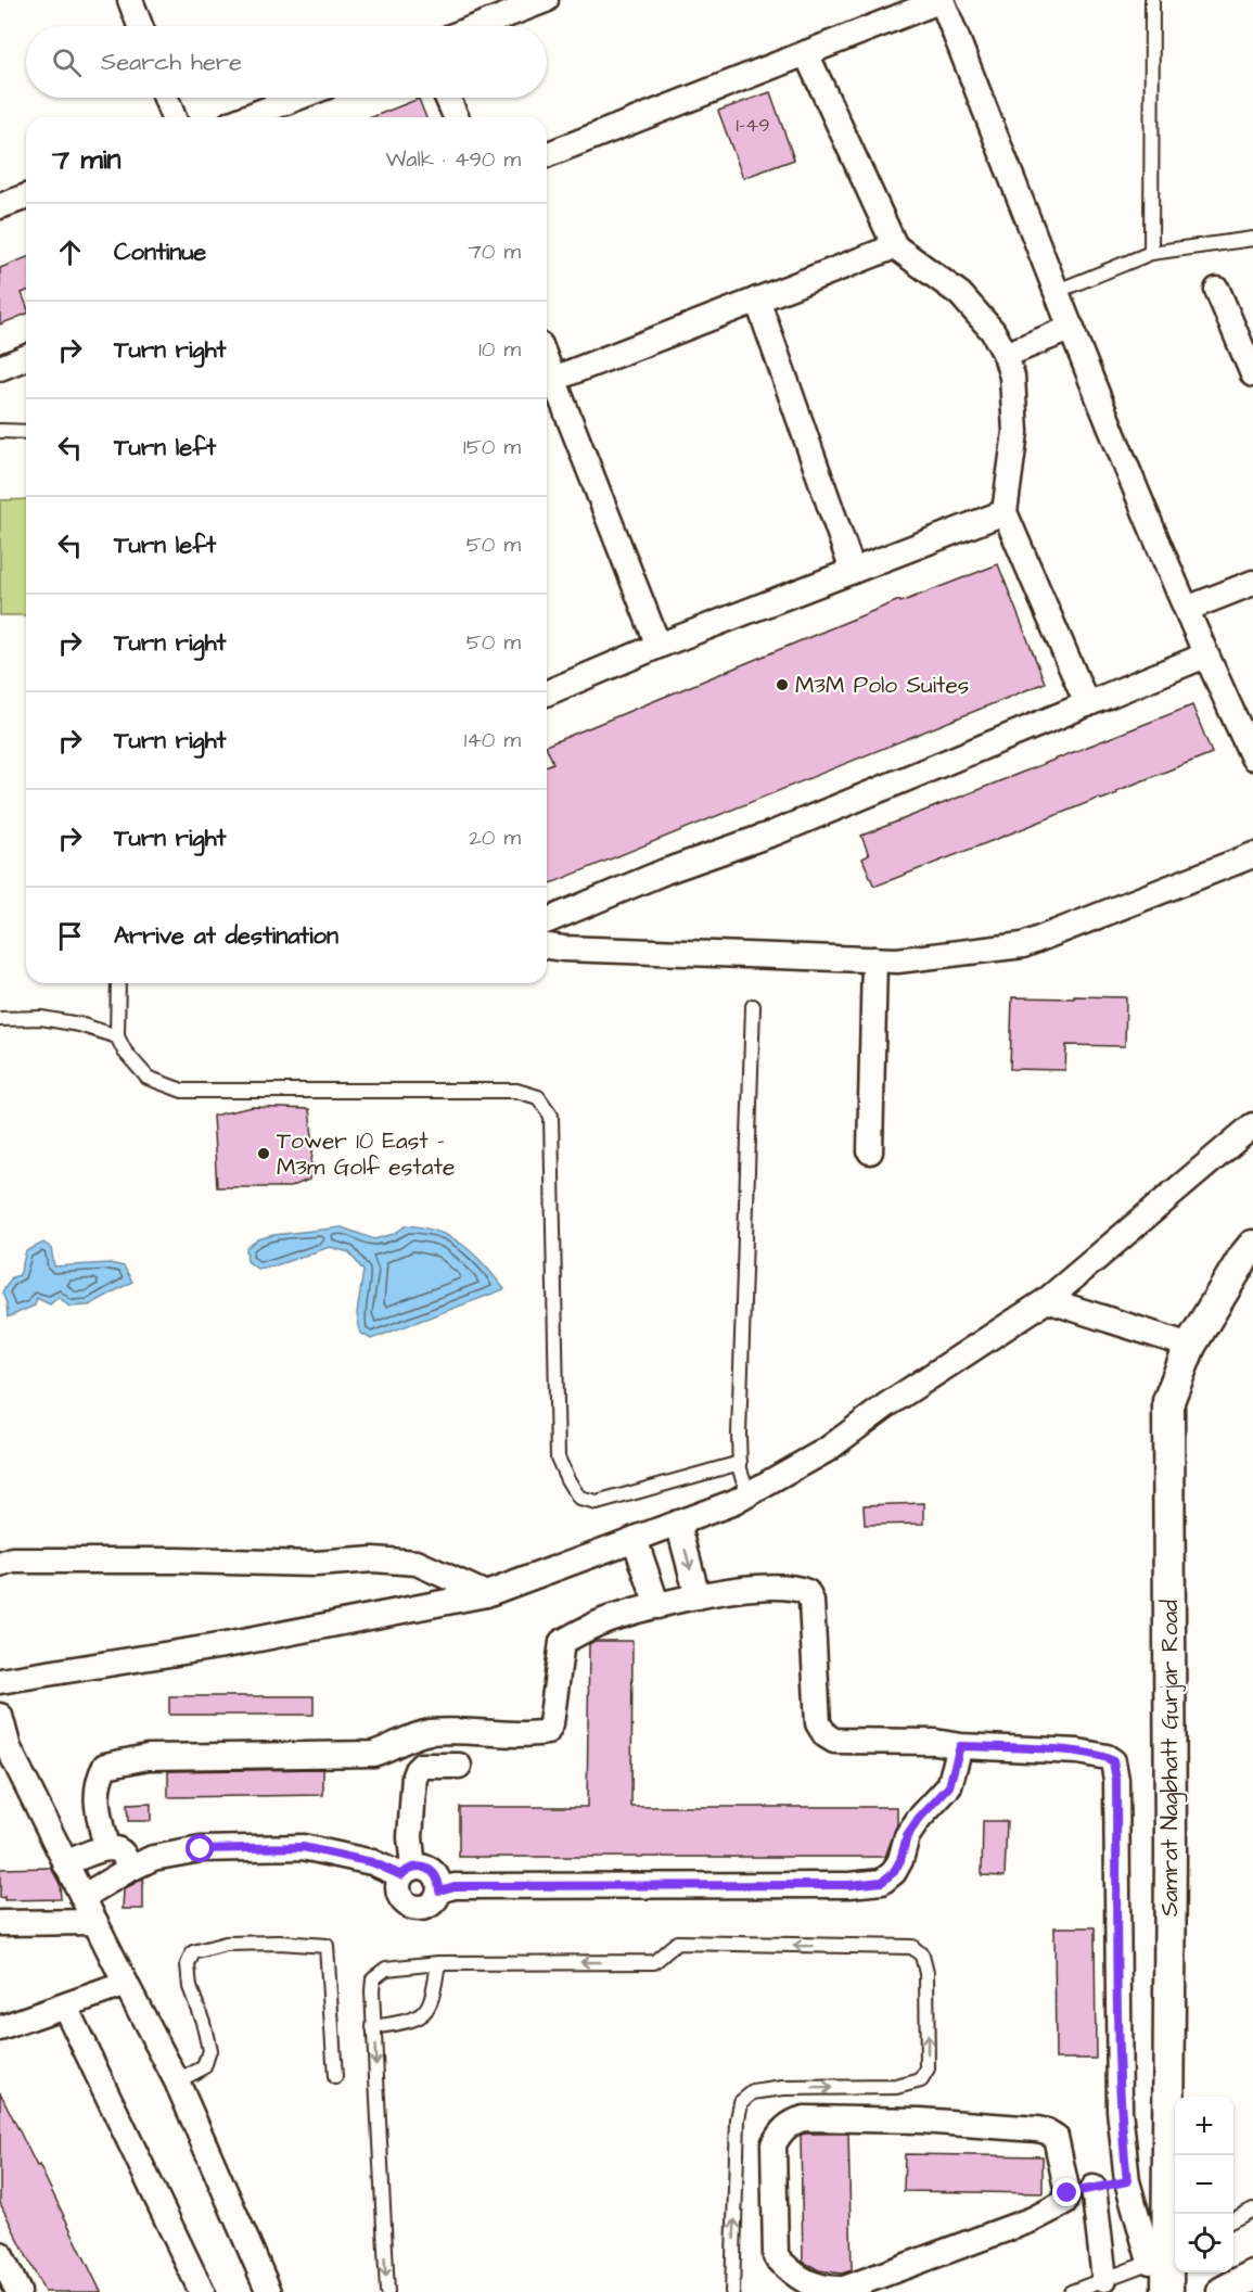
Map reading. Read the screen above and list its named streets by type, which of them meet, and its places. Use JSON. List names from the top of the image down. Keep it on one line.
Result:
{"streets":{"street":["Samrat Nagbhatt Gurjar Road"]},"places":["M3M Polo Suites","Tower 10 East - M3m Golf estate"],"house_numbers":["I-49"],"page":{"search":"Search here","heading":["7 min","Walk · 490 m"],"list":[["Continue","70 m"],["Turn right","10 m"],["Turn left","150 m"],["Turn left","50 m"],["Turn right","50 m"],["Turn right","140 m"],["Turn right","20 m"],"Arrive at destination"],"map_buttons":["+","−"]}}
